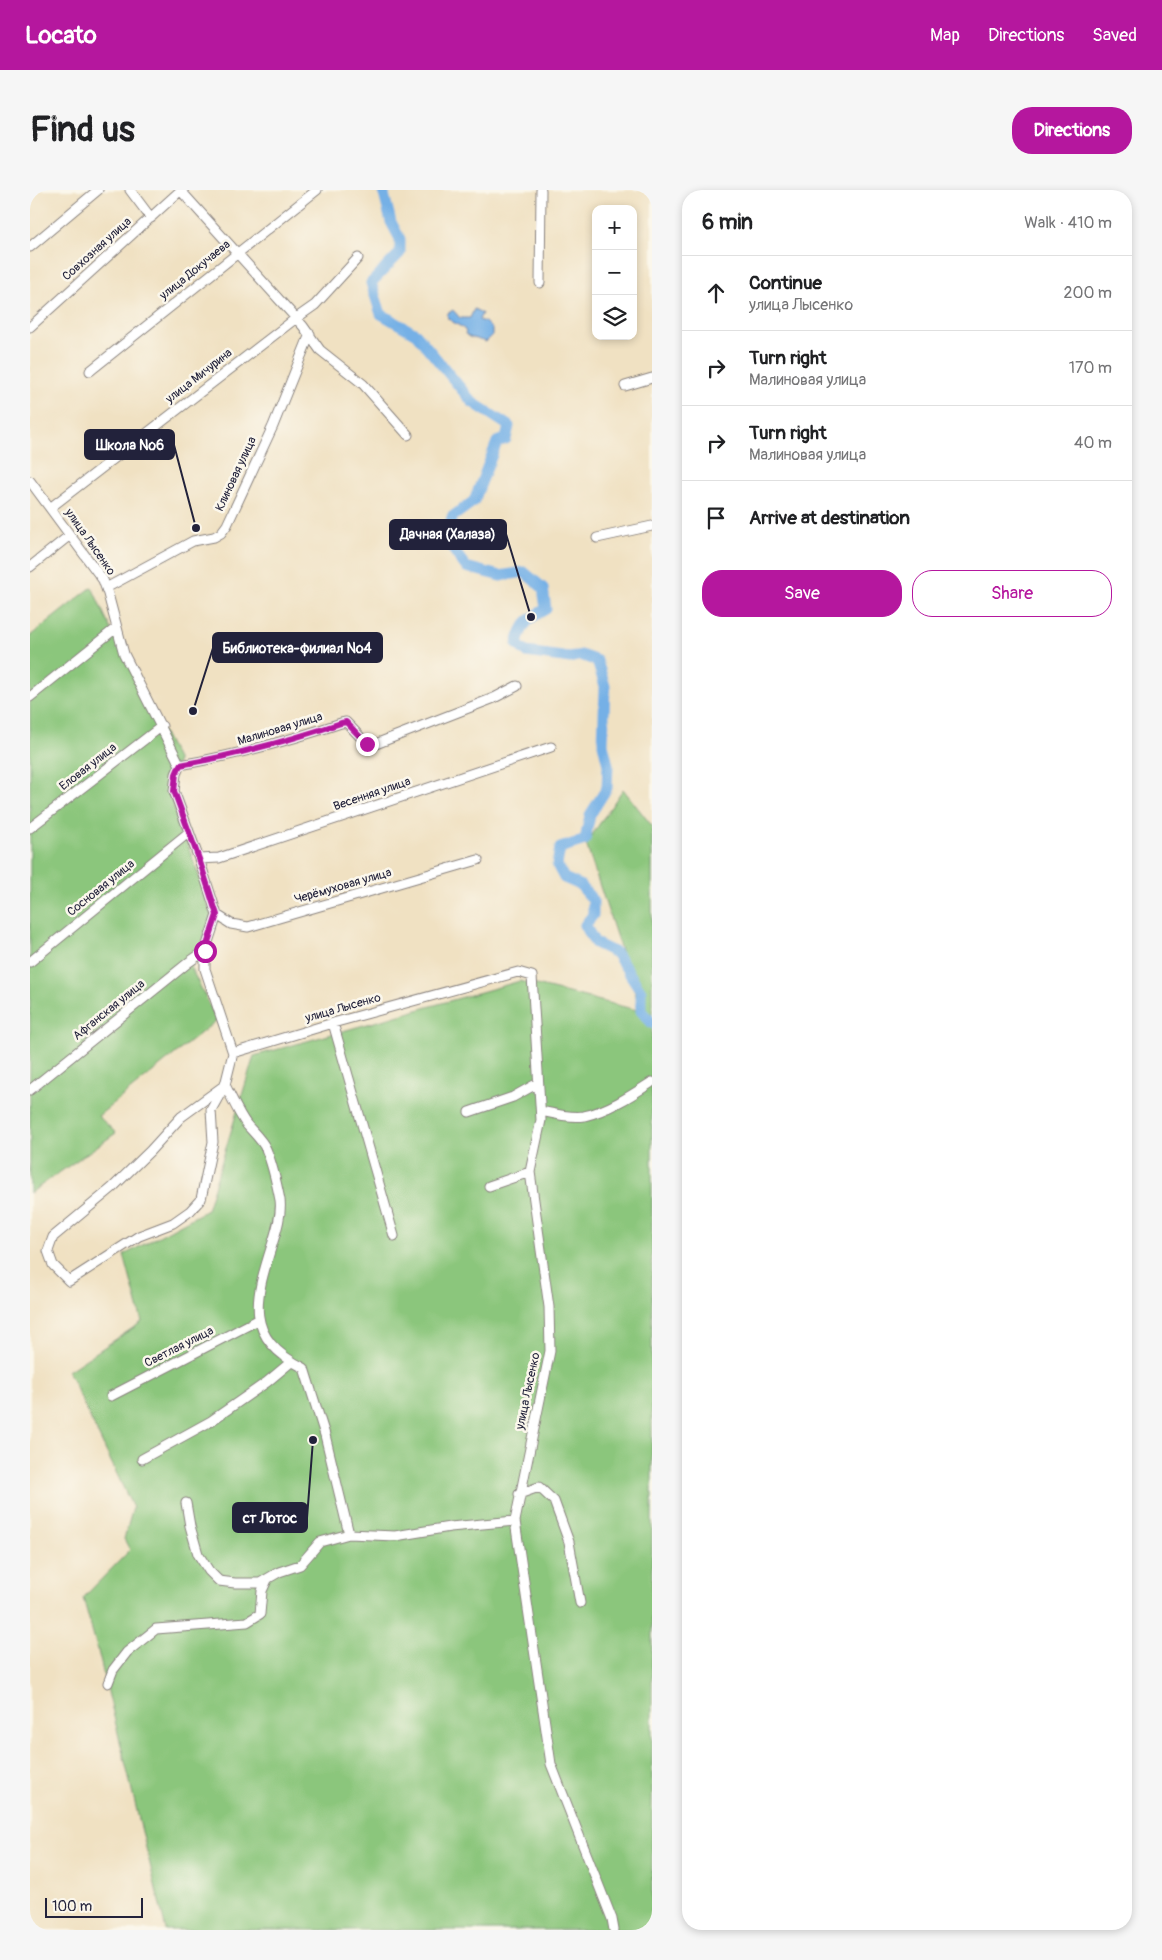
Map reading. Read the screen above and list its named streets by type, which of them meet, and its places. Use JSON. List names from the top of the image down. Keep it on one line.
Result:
{"streets":{"street":["Совхозная улица","улица Докучаева","улица Мичурина","Клиновая улица","улица Лысенко","Малиновая улица","Еловая улица","Весенняя улица","Черёмуховая улица","Сосновая улица","Афганская улица","Светлая улица"]},"crossings":[["улица Мичурина","улица Лысенко"],["Клиновая улица","улица Лысенко"],["улица Лысенко","Малиновая улица"],["улица Лысенко","Еловая улица"]],"places":["Школа №6","Дачная (Халаза)","Библиотека-филиал №4","ст Лотос"],"scale_bar":"100 m","page":{"header":"Locato","nav":["Map","Directions","Saved"],"buttons":["Directions",["Save","Share"]],"title":"Find us","heading":["6 min","Walk · 410 m"],"map_buttons":["+","−"],"list":[["Continue","улица Лысенко","200 m"],["Turn right","Малиновая улица","170 m"],["Turn right","Малиновая улица","40 m"],"Arrive at destination"],"scale":"100 m"}}
